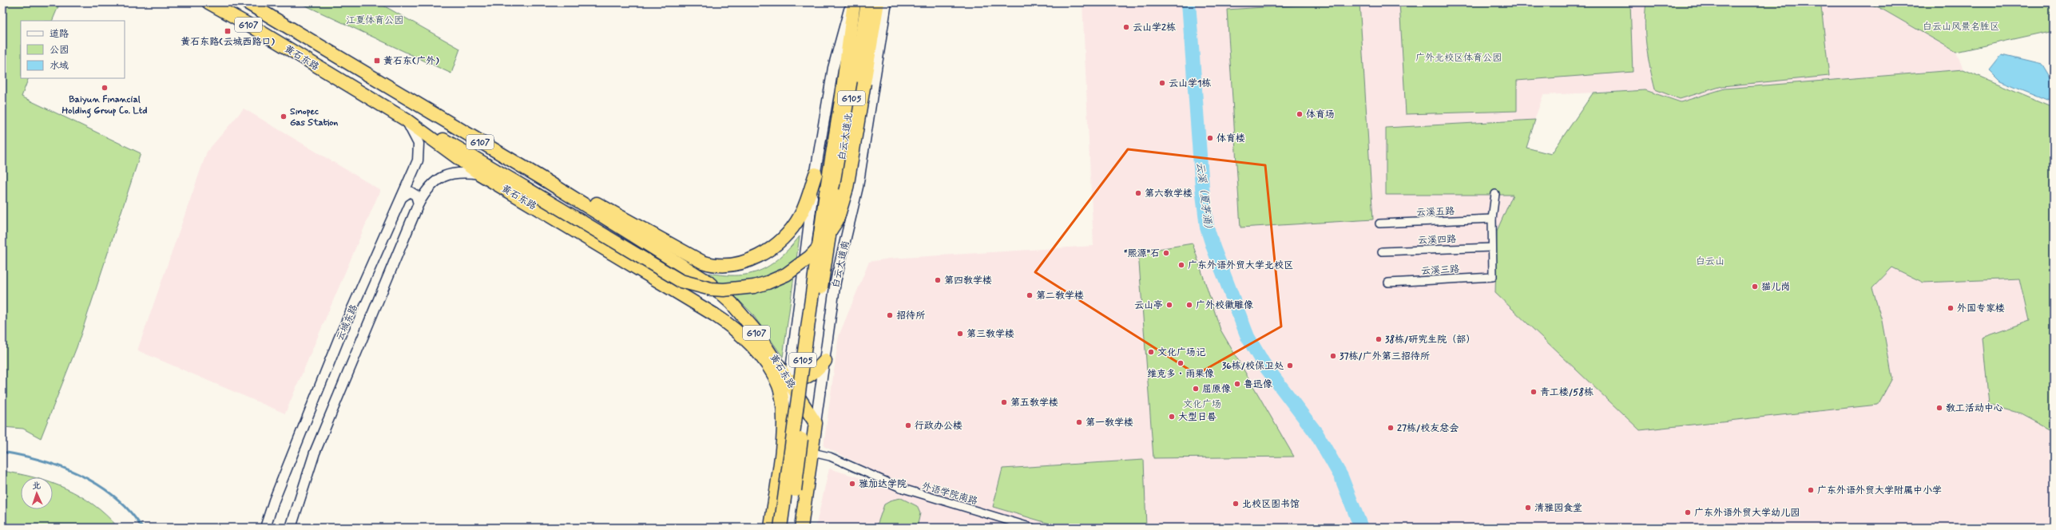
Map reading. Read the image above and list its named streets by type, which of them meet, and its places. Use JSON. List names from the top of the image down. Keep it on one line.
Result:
{"streets":{"highway":["G107","黄石东路","G105","白云大道北","白云大道南"],"main road":["云城东路"],"street":["云溪五路","云溪四路","云溪三路","外语学院南路"]},"crossings":[["G107","黄石东路"],["G107","外语学院南路"],["黄石东路","白云大道南"],["黄石东路","云城东路"],["G105","白云大道北"],["G105","白云大道南"],["白云大道北","白云大道南"],["云溪四路","云溪三路"],["白云大道南","外语学院南路"]],"water":["云溪（夏茅涌）"],"parks":["江夏体育公园","白云山风景名胜区","广外北校区体育公园","白云山","文化广场"],"places":{"other":["云山学2栋","云山学1栋","Baiyun Financial Holding Group Co. Ltd","体育场","Sinopec Gas Station","体育楼","第六教学楼","“熙源”石","广东外语外贸大学北校区","第四教学楼","猫儿岗","第二教学楼","云山亭","广外校徽雕像","外国专家楼","招待所","第三教学楼","38栋/研究生院（部）","文化广场记","37栋/广外第三招待所","维克多・雨果像","36栋/校保卫处","鲁迅像","屈原像","青工楼/58栋","第五教学楼","教工活动中心","大型日晷","第一教学楼","行政办公楼","27栋/校友总会","雅加达学院","广东外语外贸大学附属中小学","北校区图书馆","清雅园食堂","广东外语外贸大学幼儿园"],"transit":["黄石东路(云城西路口)","黄石东(广外)"]},"legend":["道路","公园","水域"],"north":"top"}
